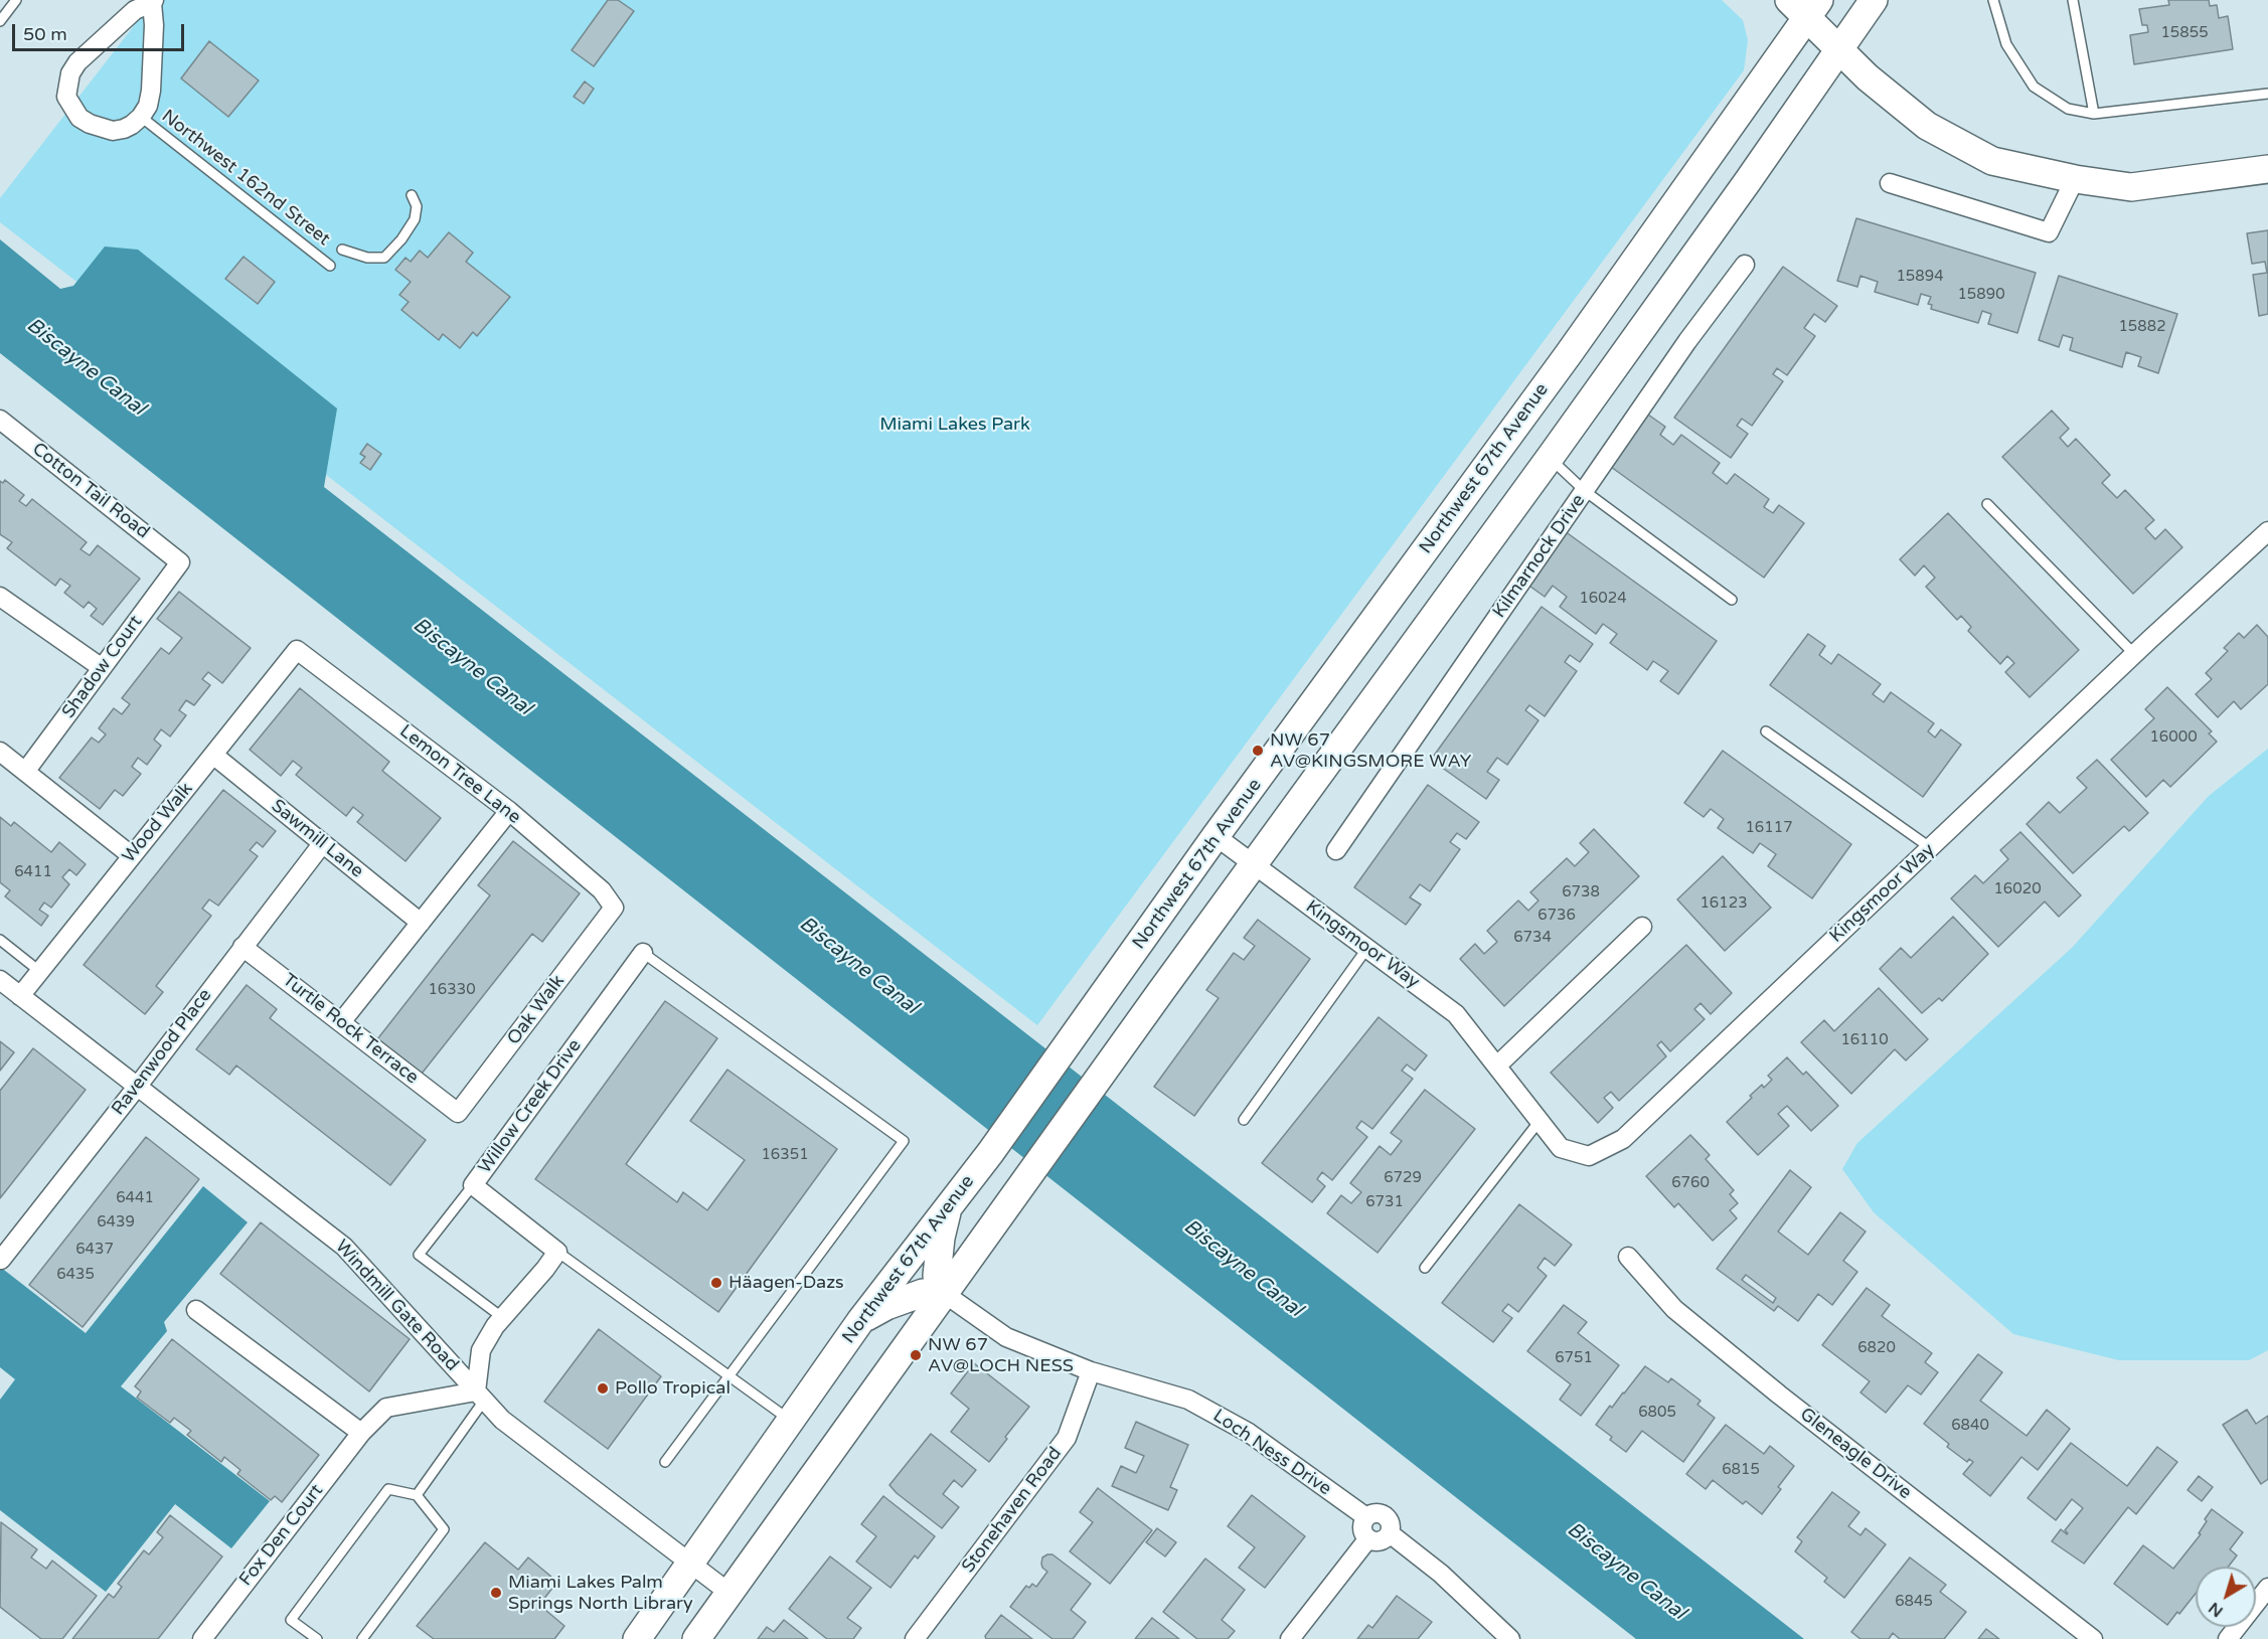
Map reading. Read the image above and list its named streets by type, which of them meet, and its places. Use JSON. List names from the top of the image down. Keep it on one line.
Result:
{"streets":{"main road":["Northwest 67th Avenue"],"street":["Cotton Tail Road","Kilmarnock Drive","Shadow Court","Lemon Tree Lane","Wood Walk","Sawmill Lane","Kingsmoor Way","Oak Walk","Turtle Rock Terrace","Ravenwood Place","Willow Creek Drive","Windmill Gate Road","Loch Ness Drive","Gleneagle Drive","Stonehaven Road","Fox Den Court"],"lane":["Northwest 162nd Street"]},"crossings":[["Northwest 67th Avenue","Kingsmoor Way"],["Northwest 67th Avenue","Windmill Gate Road"],["Cotton Tail Road","Shadow Court"],["Lemon Tree Lane","Wood Walk"],["Lemon Tree Lane","Oak Walk"],["Wood Walk","Sawmill Lane"],["Wood Walk","Windmill Gate Road"],["Sawmill Lane","Ravenwood Place"],["Oak Walk","Turtle Rock Terrace"],["Turtle Rock Terrace","Ravenwood Place"],["Ravenwood Place","Windmill Gate Road"],["Windmill Gate Road","Fox Den Court"],["Loch Ness Drive","Stonehaven Road"]],"water":["Biscayne Canal"],"parks":["Miami Lakes Park"],"places":["NW 67 AV@KINGSMORE WAY","Häagen-Dazs","NW 67 AV@LOCH NESS","Pollo Tropical","Miami Lakes Palm Springs North Library"],"house_numbers":["15855","15894","15890","15882","16024","16000","16117","6411","16020","6738","16123","6736","6734","16330","16110","16351","6729","6760","6441","6731","6439","6437","6435","6820","6751","6805","6840","6815","6845"],"scale_bar":"50 m","north":"bottom left"}
